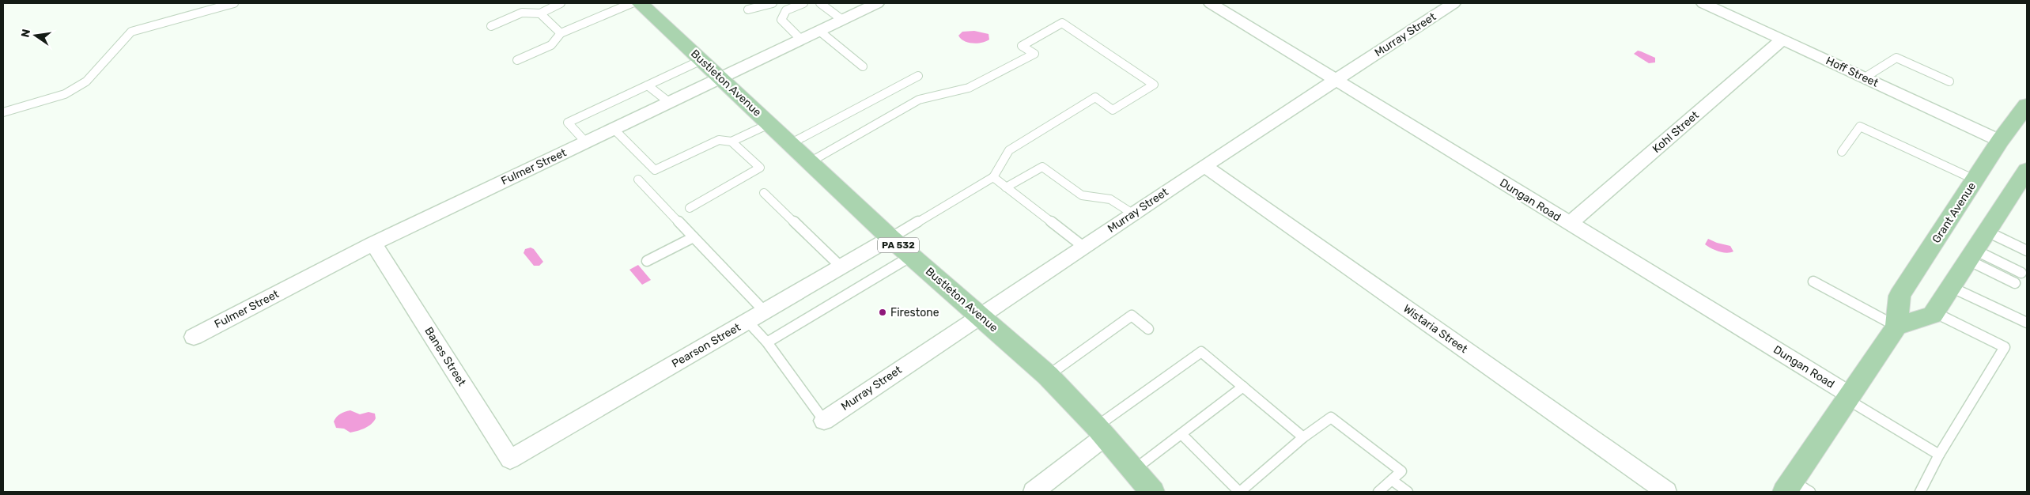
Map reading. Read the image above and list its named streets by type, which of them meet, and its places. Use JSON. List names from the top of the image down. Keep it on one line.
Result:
{"streets":{"main road":["Bustleton Avenue","Grant Avenue","PA 532"],"street":["Murray Street","Hoff Street","Kohl Street","Fulmer Street","Dungan Road","Wistaria Street","Pearson Street","Banes Street"]},"crossings":[["Murray Street","Bustleton Avenue"],["Murray Street","Dungan Road"],["Murray Street","Wistaria Street"],["Hoff Street","Kohl Street"],["Hoff Street","Grant Avenue"],["Bustleton Avenue","Fulmer Street"],["Bustleton Avenue","Pearson Street"],["Kohl Street","Dungan Road"],["Fulmer Street","Banes Street"],["Dungan Road","Grant Avenue"],["Pearson Street","Banes Street"]],"places":["Firestone"],"north":"left"}
